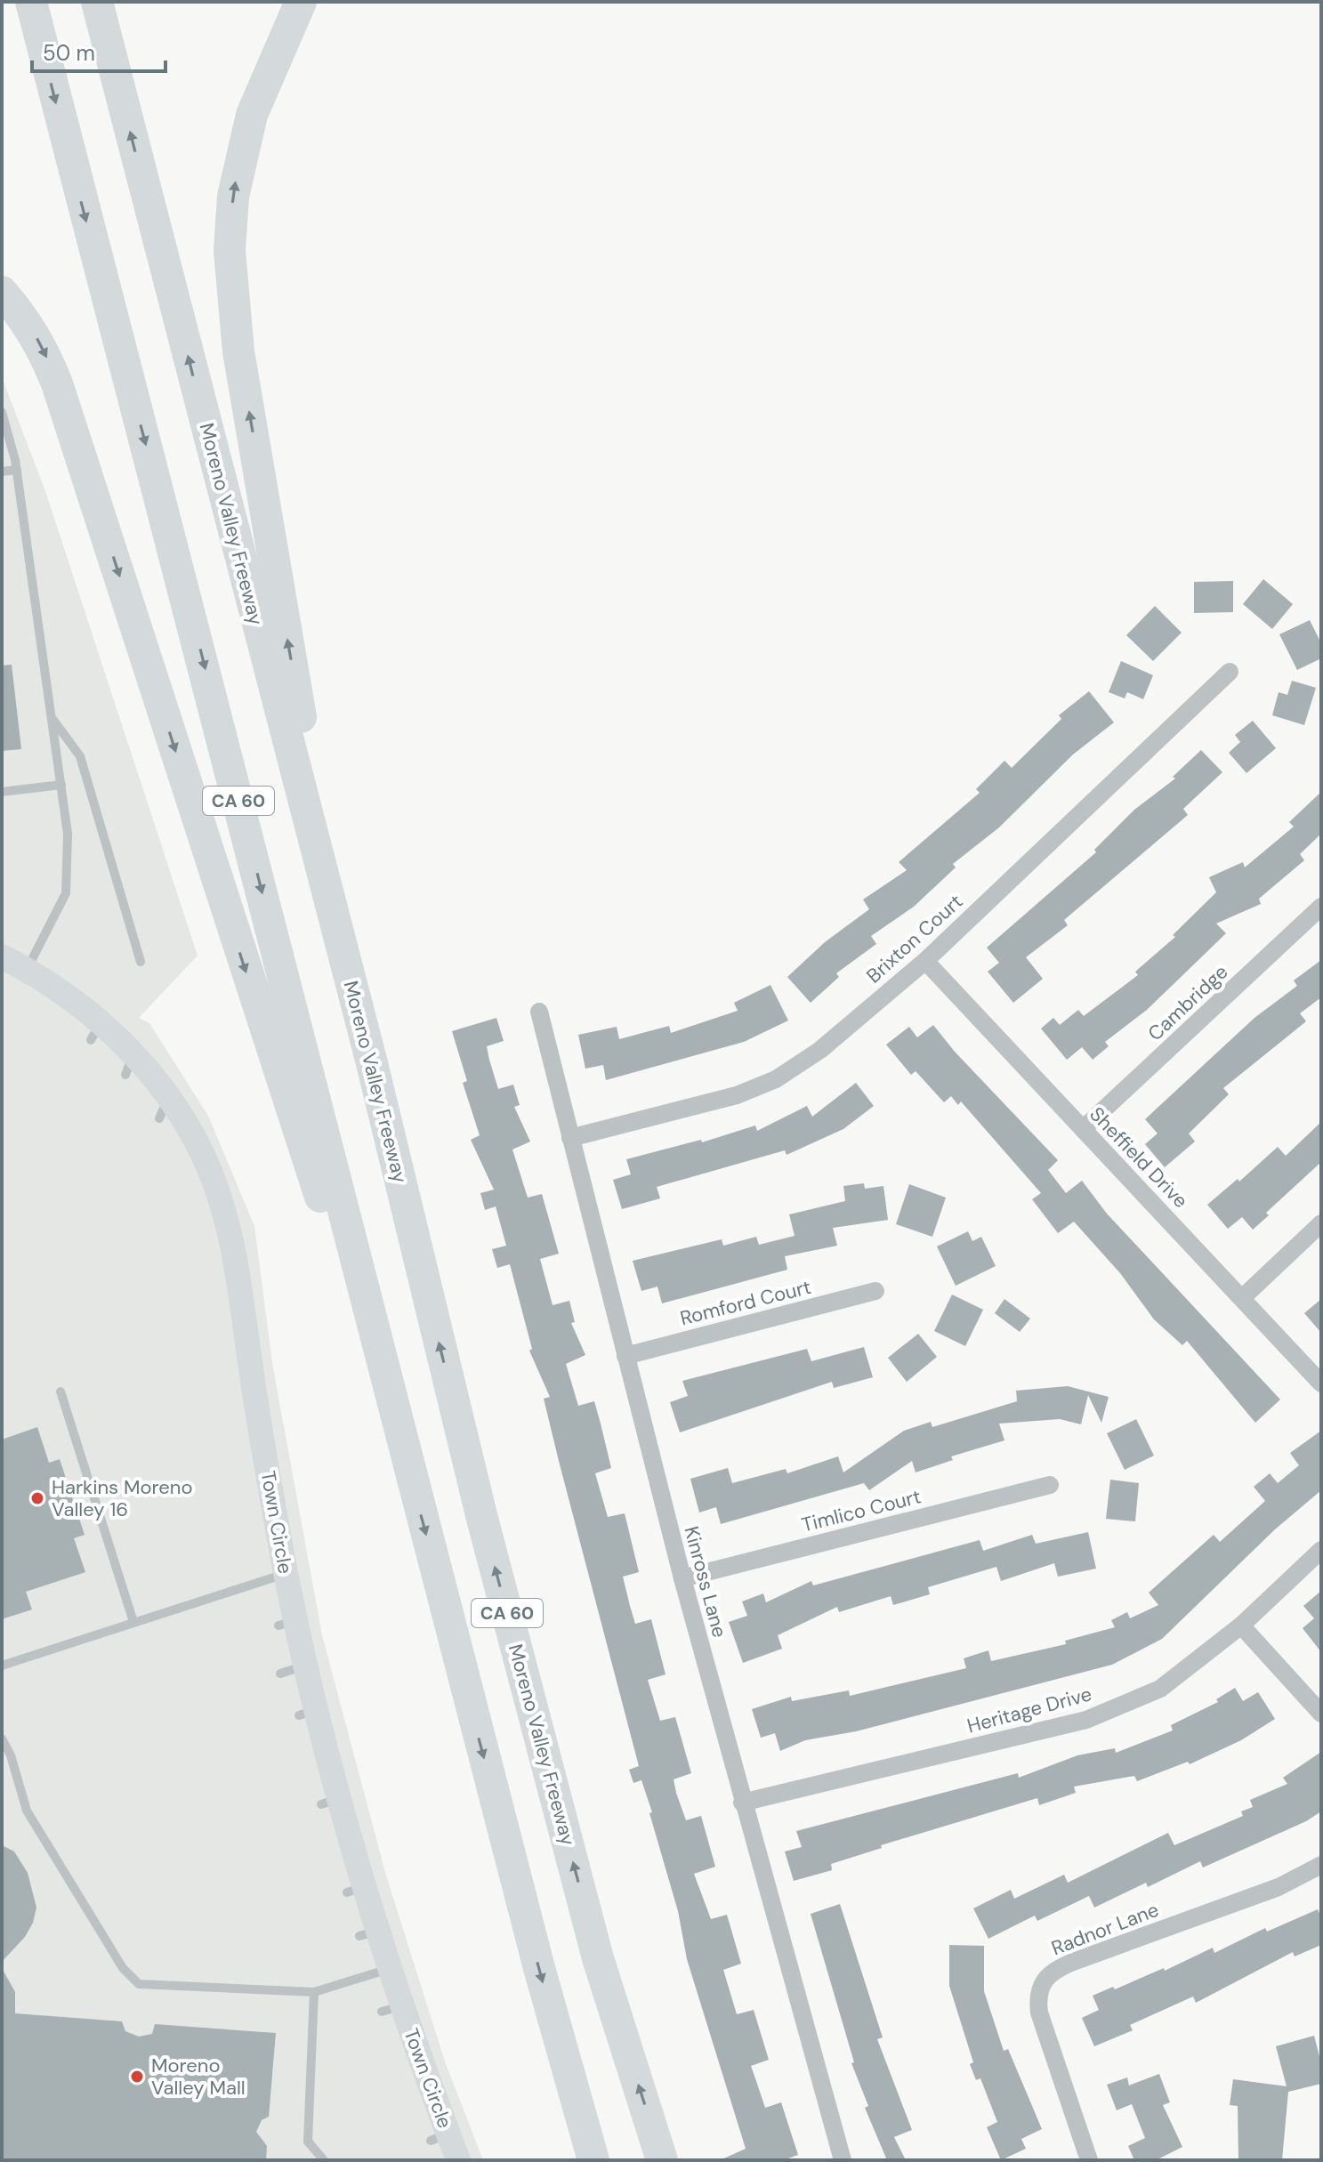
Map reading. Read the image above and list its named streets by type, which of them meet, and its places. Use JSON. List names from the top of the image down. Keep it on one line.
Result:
{"streets":{"highway":["Moreno Valley Freeway","CA 60"],"street":["Brixton Court","Cambridge","Sheffield Drive","Romford Court","Timlico Court","Town Circle","Kinross Lane","Heritage Drive","Radnor Lane"]},"crossings":[["Brixton Court","Sheffield Drive"],["Brixton Court","Kinross Lane"],["Cambridge","Sheffield Drive"],["Romford Court","Kinross Lane"],["Timlico Court","Kinross Lane"],["Kinross Lane","Heritage Drive"]],"places":["Harkins Moreno Valley 16","Moreno Valley Mall"],"scale_bar":"50 m"}
